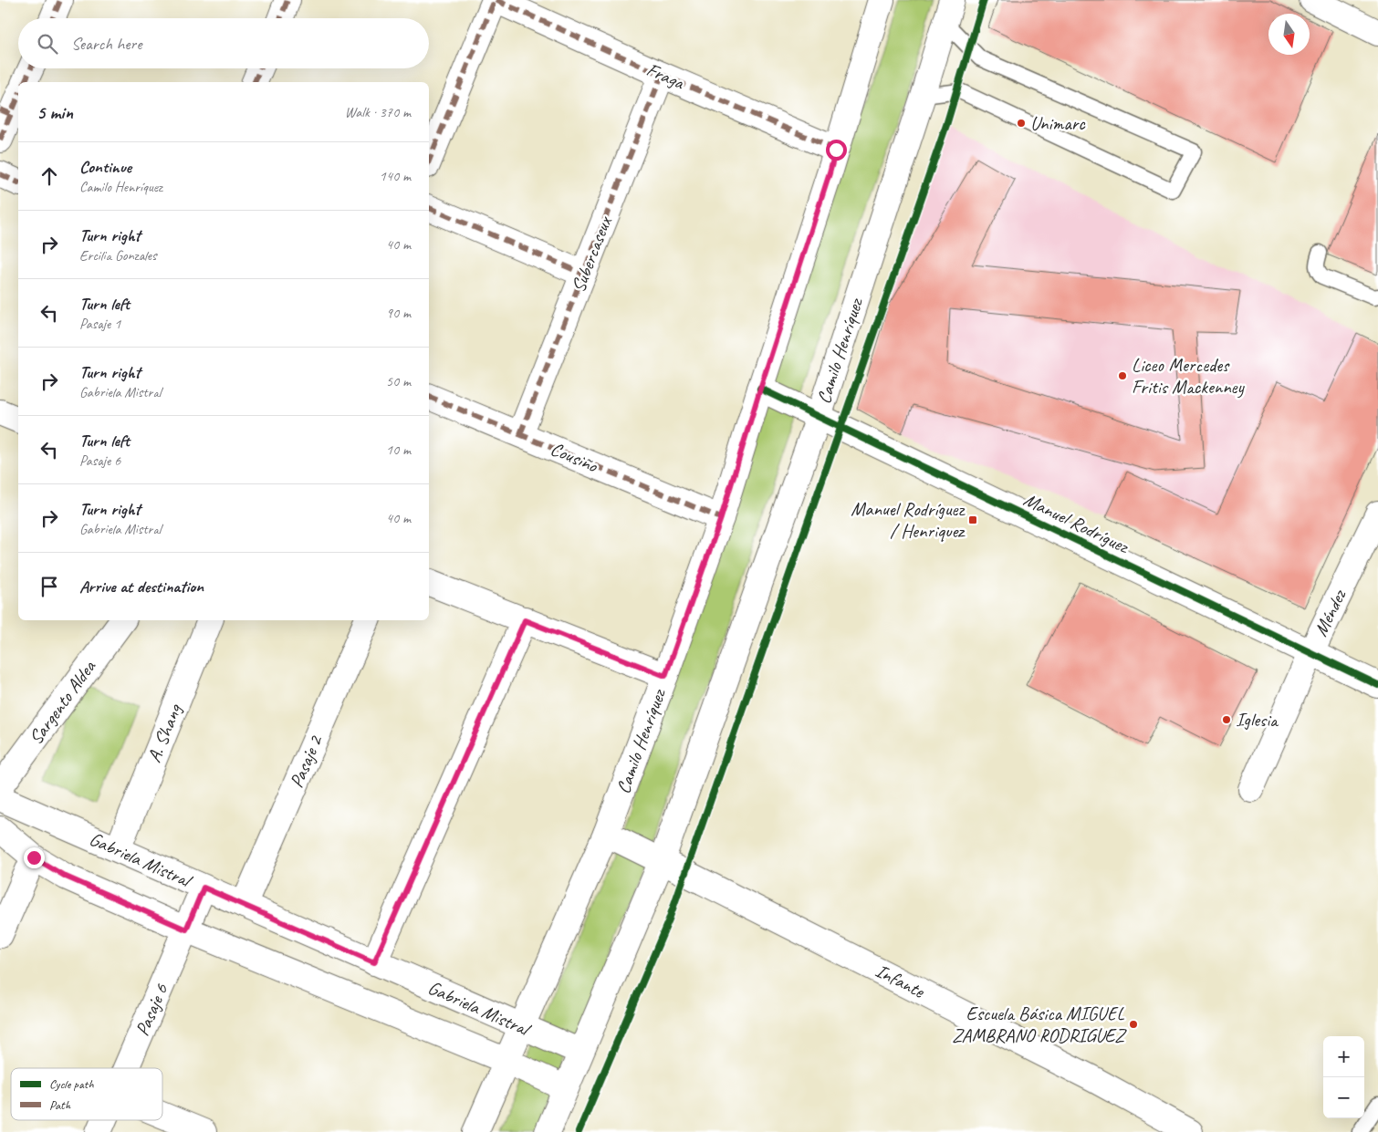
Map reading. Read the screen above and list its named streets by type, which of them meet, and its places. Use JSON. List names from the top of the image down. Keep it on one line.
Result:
{"streets":{"street":["Fraga","Subercaseux","Camilo Henríquez","Cousiño","Manuel Rodríguez","Méndez","Sargento Aldea","A. Shang","Pasaje 2","Gabriela Mistral","Infante","Pasaje 6"]},"crossings":[["Fraga","Subercaseux"],["Fraga","Camilo Henríquez"],["Subercaseux","Cousiño"],["Camilo Henríquez","Cousiño"],["Camilo Henríquez","Manuel Rodríguez"],["Camilo Henríquez","Gabriela Mistral"],["Camilo Henríquez","Infante"],["Manuel Rodríguez","Méndez"],["A. Shang","Gabriela Mistral"],["Pasaje 2","Gabriela Mistral"],["Gabriela Mistral","Pasaje 6"]],"places":{"other":["Unimarc","Liceo Mercedes Fritis Mackenney","Iglesia","Escuela Básica MIGUEL ZAMBRANO RODRIGUEZ"],"transit":["Manuel Rodríguez / Henriquez"]},"legend":["Cycle path","Path"],"north":"bottom","page":{"search":"Search here","heading":["5 min","Walk · 370 m"],"list":[["Continue","Camilo Henríquez","140 m"],["Turn right","Ercilia Gonzales","40 m"],["Turn left","Pasaje 1","90 m"],["Turn right","Gabriela Mistral","50 m"],["Turn left","Pasaje 6","10 m"],["Turn right","Gabriela Mistral","40 m"],"Arrive at destination"],"map_buttons":["+","−"]}}
